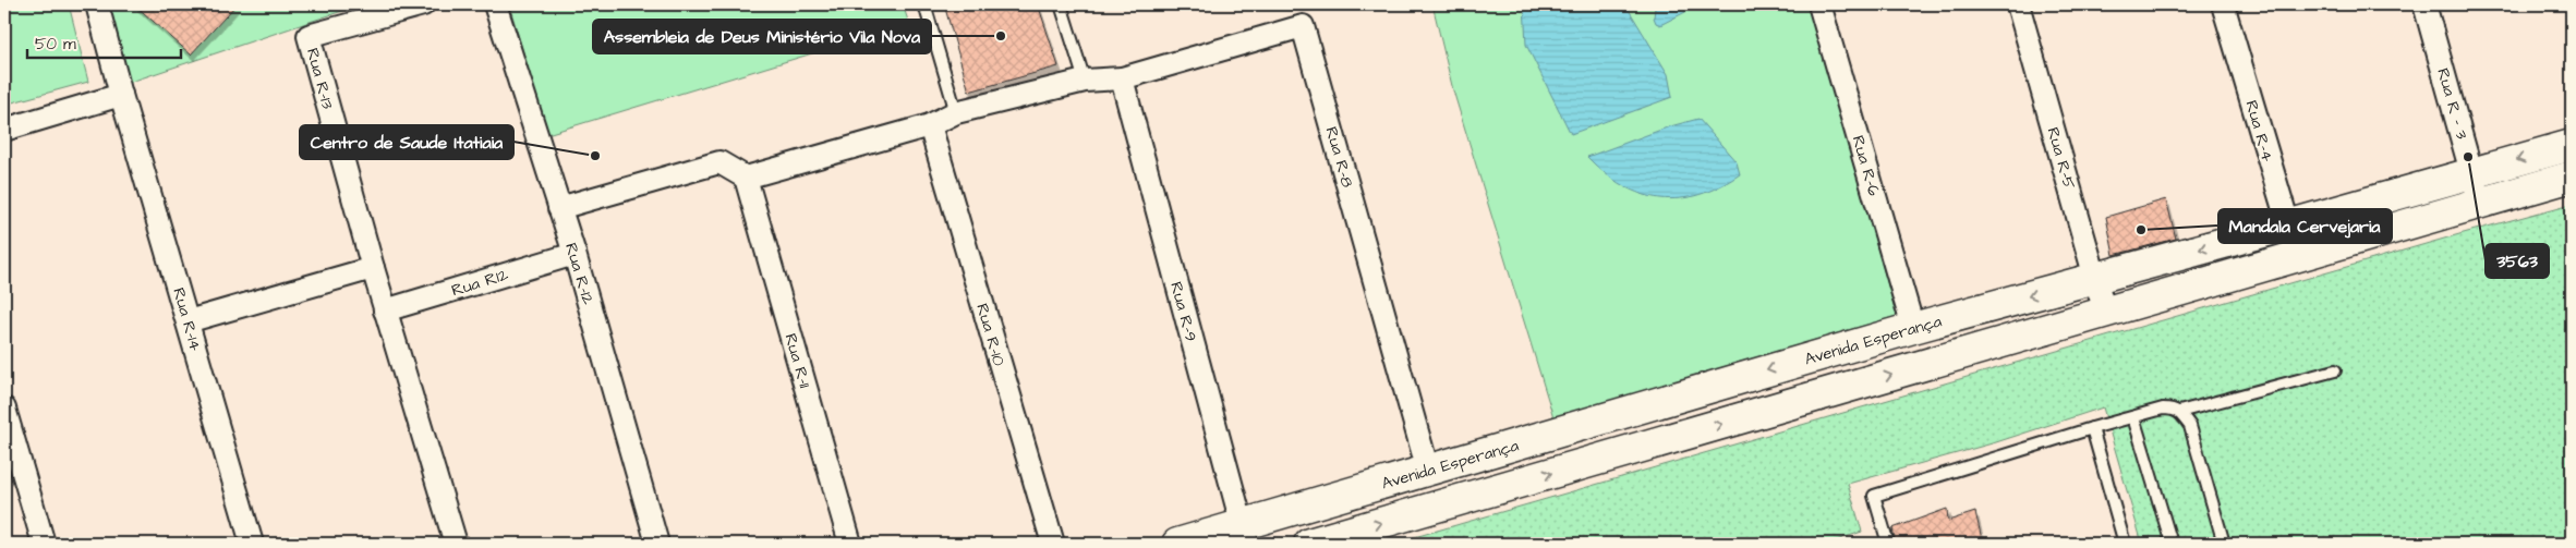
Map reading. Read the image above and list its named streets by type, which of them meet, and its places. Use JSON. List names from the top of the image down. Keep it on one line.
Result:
{"streets":{"main road":["Avenida Esperança"],"street":["Rua R-13","Rua R - 3","Rua R-4","Rua R-8","Rua R-5","Rua R-6","Rua R-12","Rua R12","Rua R-9","Rua R-14","Rua R-10","Rua R-11"]},"crossings":[["Rua R-13","Rua R12"],["Rua R - 3","Avenida Esperança"],["Rua R-4","Avenida Esperança"],["Rua R-8","Rua R-9"],["Rua R-8","Avenida Esperança"],["Rua R-5","Avenida Esperança"],["Rua R-6","Avenida Esperança"],["Rua R-12","Rua R12"],["Rua R-9","Avenida Esperança"]],"places":["Assembleia de Deus Ministério Vila Nova","Centro de Saude Itatiaia","3563","Mandala Cervejaria"],"scale_bar":"50 m"}
